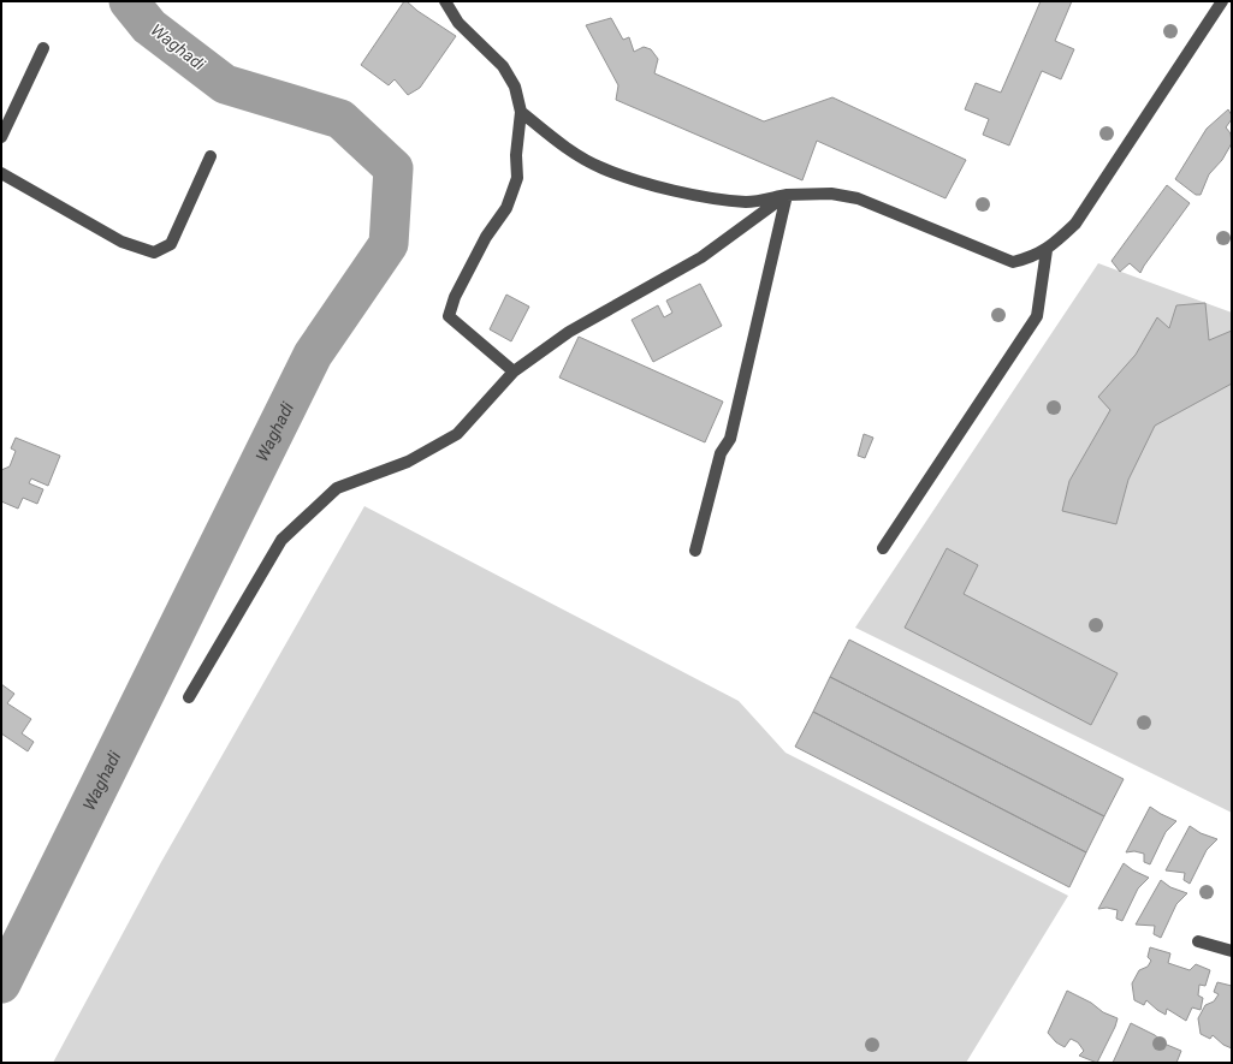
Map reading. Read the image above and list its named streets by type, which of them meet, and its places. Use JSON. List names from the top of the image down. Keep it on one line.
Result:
{"water":["Waghadi"]}
